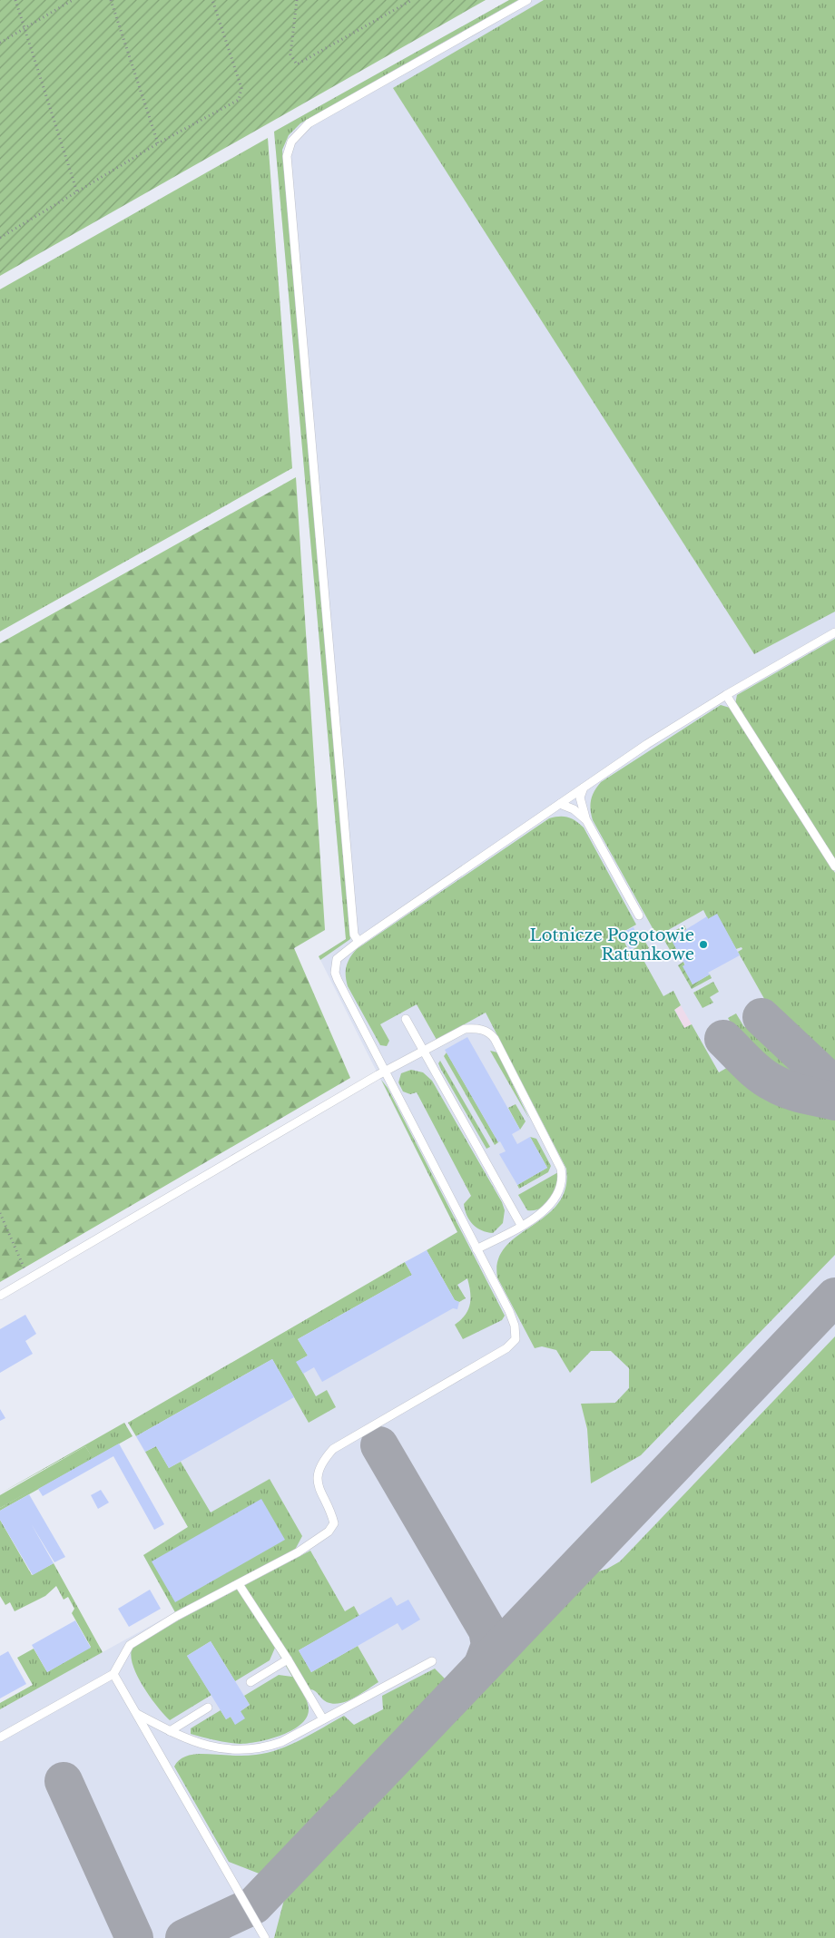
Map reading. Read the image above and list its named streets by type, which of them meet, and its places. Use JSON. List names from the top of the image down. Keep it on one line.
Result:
{"places":["Lotnicze Pogotowie Ratunkowe"]}
